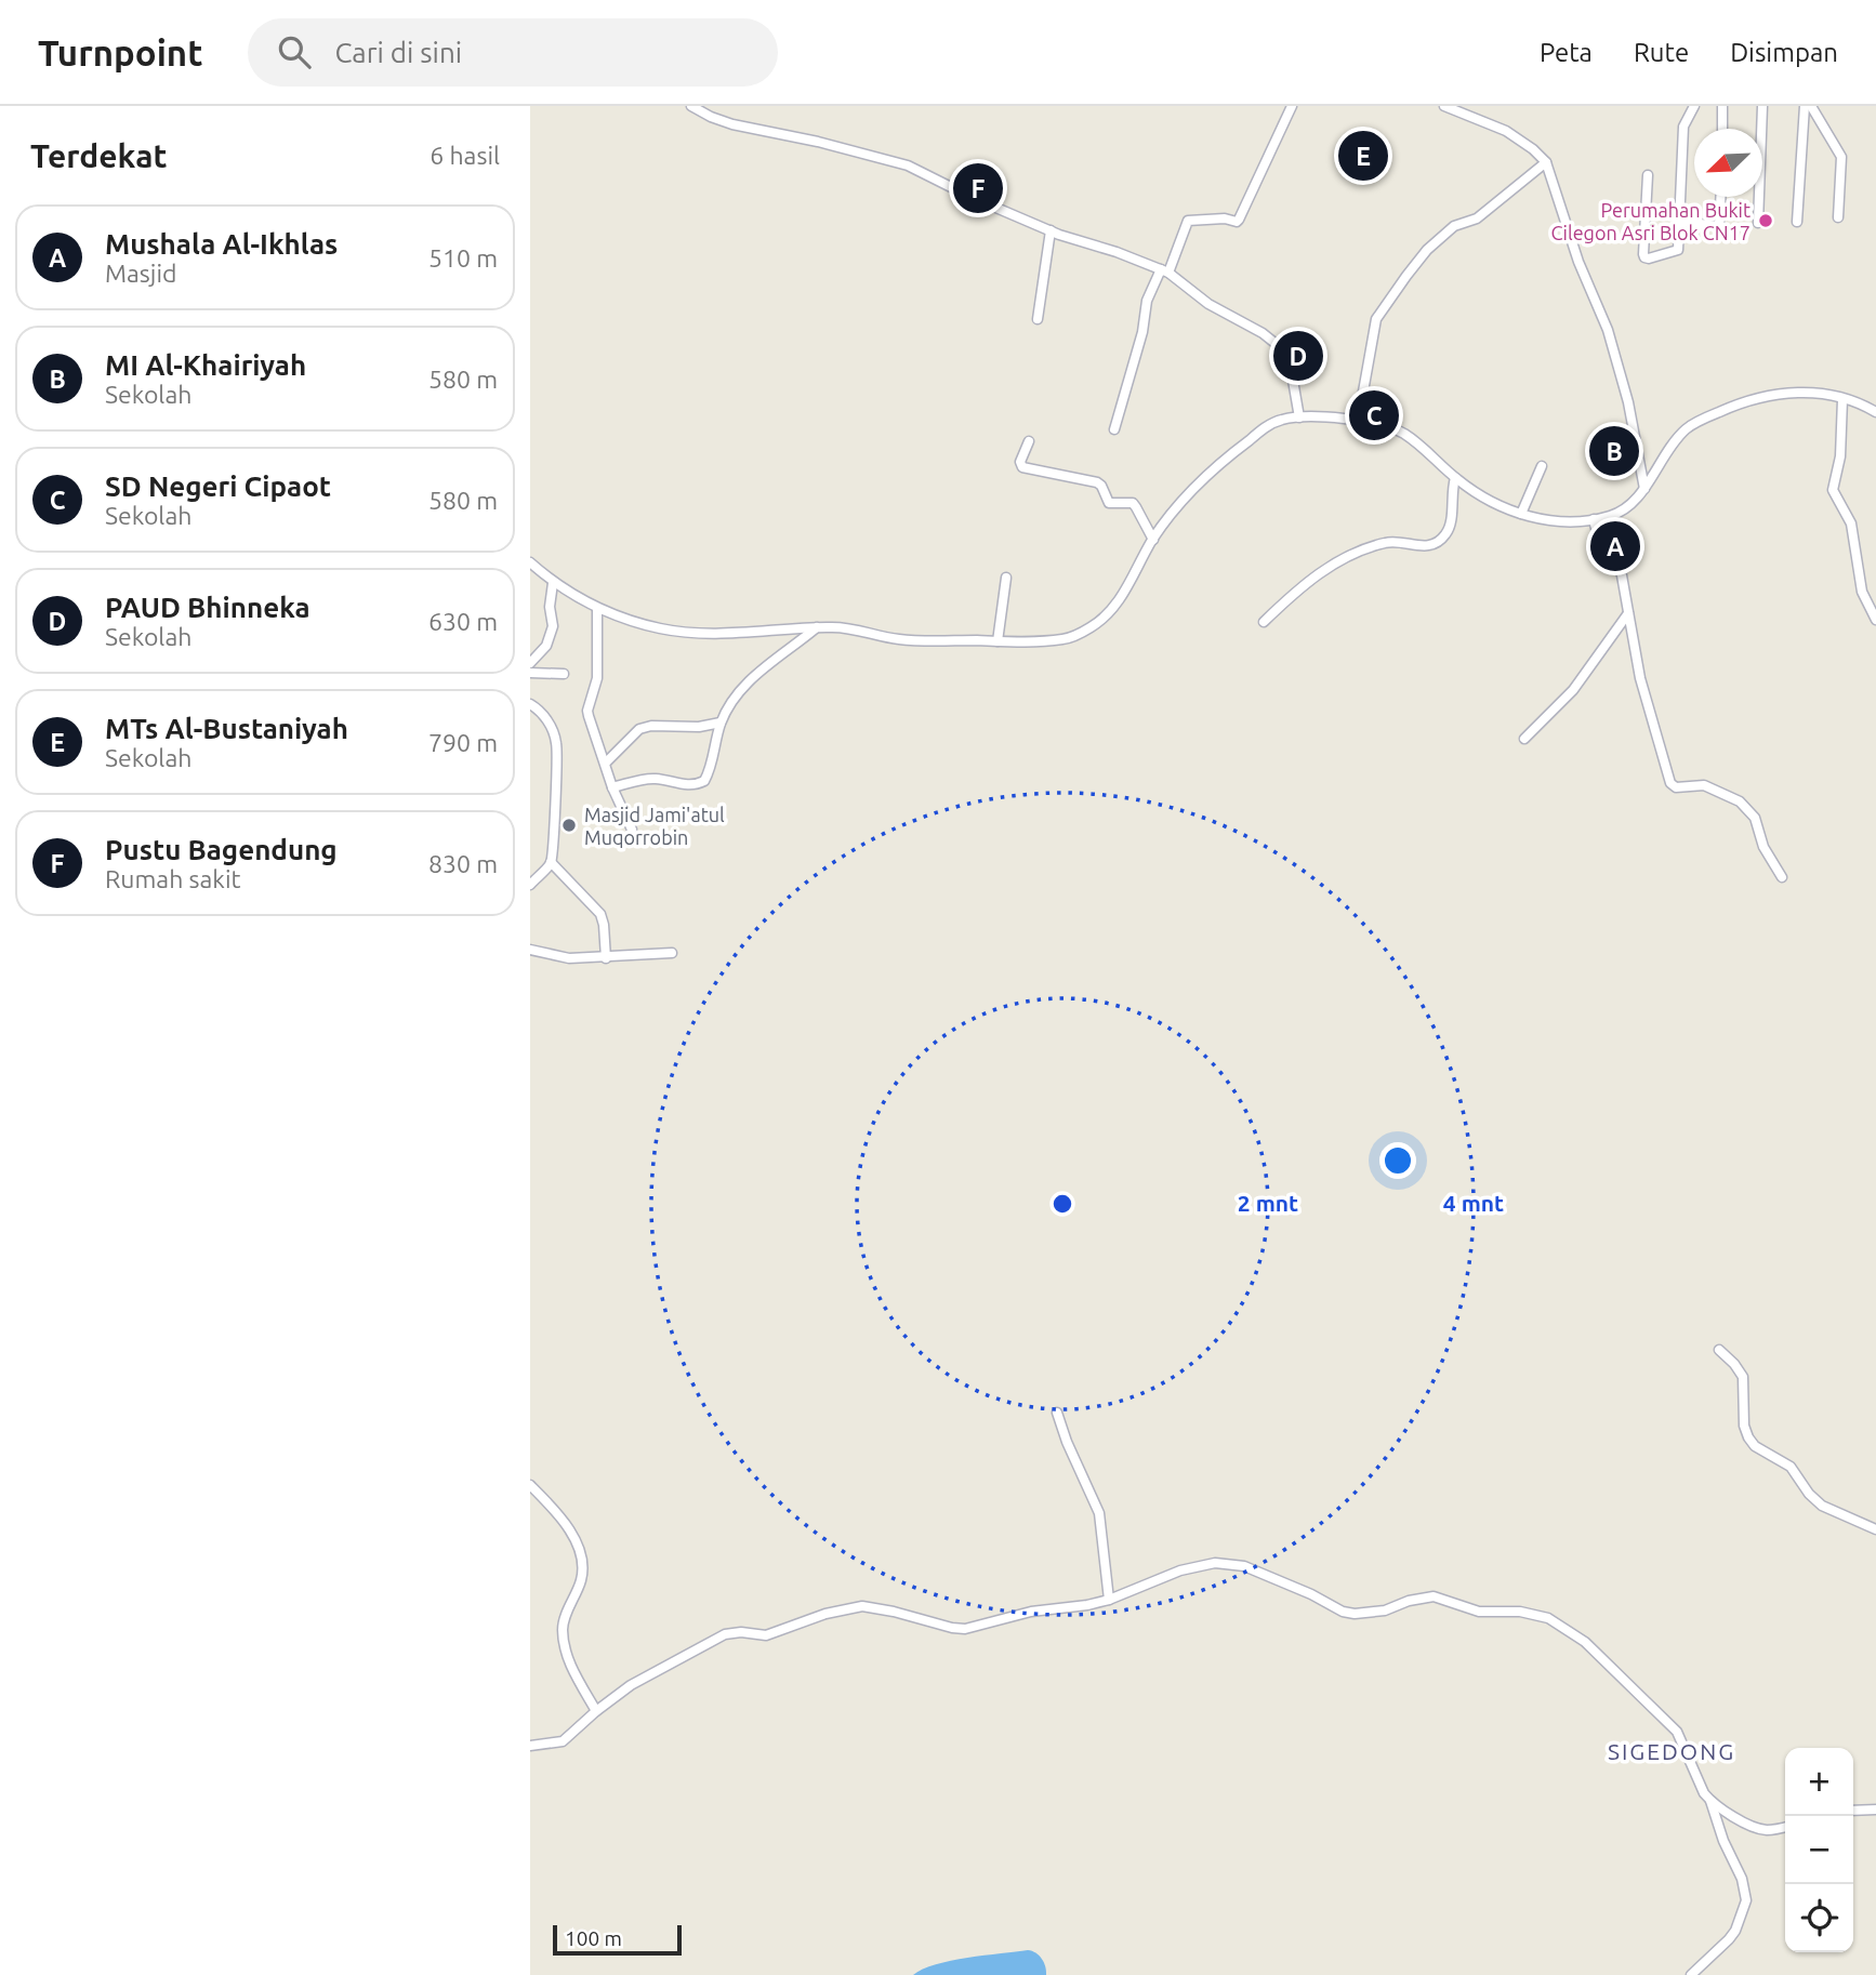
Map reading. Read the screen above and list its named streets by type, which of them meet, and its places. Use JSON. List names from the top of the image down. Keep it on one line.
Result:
{"districts":["SIGEDONG"],"places":["Perumahan Bukit Cilegon Asri Blok CN17","Masjid Jami'atul Muqorrobin"],"scale_bar":"100 m","north":"bottom left","page":{"header":"Turnpoint","search":"Cari di sini","nav":["Peta","Rute","Disimpan"],"heading":["Terdekat","6 hasil"],"pins":["E","F","D","C","B","A"],"list":[{"mark":"A","name":"Mushala Al-Ikhlas","note":"Masjid","value":"510 m"},{"mark":"B","name":"MI Al-Khairiyah","note":"Sekolah","value":"580 m"},{"mark":"C","name":"SD Negeri Cipaot","note":"Sekolah","value":"580 m"},{"mark":"D","name":"PAUD Bhinneka","note":"Sekolah","value":"630 m"},{"mark":"E","name":"MTs Al-Bustaniyah","note":"Sekolah","value":"790 m"},{"mark":"F","name":"Pustu Bagendung","note":"Rumah sakit","value":"830 m"}],"map_buttons":["+","−"],"scale":"100 m"},"rings":["2 mnt","4 mnt"]}
